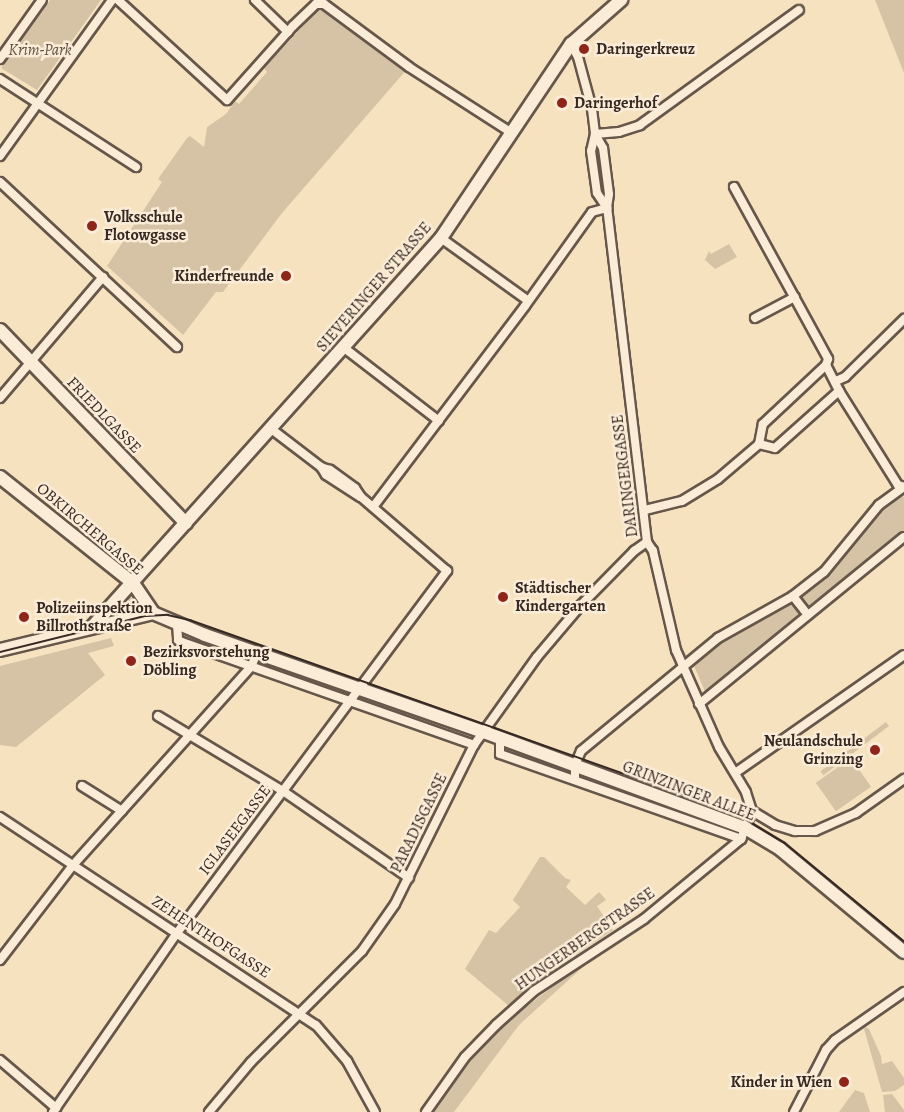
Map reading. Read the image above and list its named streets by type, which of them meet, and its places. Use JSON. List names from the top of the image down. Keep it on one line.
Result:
{"streets":{"street":["SIEVERINGER STRASSE","FRIEDLGASSE","DARINGERGASSE","OBKIRCHERGASSE","GRINZINGER ALLEE","PARADISGASSE","IGLASEEGASSE","ZEHENTHOFGASSE","HUNGERBERGSTRASSE"]},"crossings":[["SIEVERINGER STRASSE","FRIEDLGASSE"],["SIEVERINGER STRASSE","DARINGERGASSE"],["SIEVERINGER STRASSE","OBKIRCHERGASSE"],["DARINGERGASSE","PARADISGASSE"],["OBKIRCHERGASSE","GRINZINGER ALLEE"],["GRINZINGER ALLEE","PARADISGASSE"],["GRINZINGER ALLEE","IGLASEEGASSE"],["GRINZINGER ALLEE","HUNGERBERGSTRASSE"],["PARADISGASSE","ZEHENTHOFGASSE"],["IGLASEEGASSE","ZEHENTHOFGASSE"]],"parks":["Krim-Park"],"places":["Daringerkreuz","Daringerhof","Volksschule Flotowgasse","Kinderfreunde","Städtischer Kindergarten","Polizeiinspektion Billrothstraße","Bezirksvorstehung Döbling","Neulandschule Grinzing","Kinder in Wien"]}
